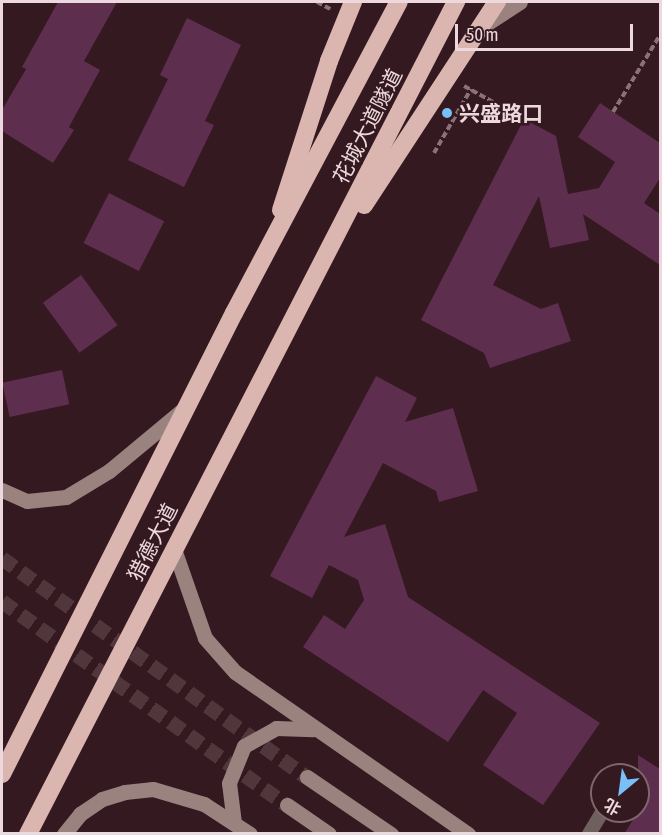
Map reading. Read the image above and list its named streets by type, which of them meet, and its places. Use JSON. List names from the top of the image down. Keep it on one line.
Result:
{"streets":{"highway":["花城大道隧道","猎德大道"]},"crossings":[["花城大道隧道","猎德大道"]],"places":["兴盛路口"],"scale_bar":"50 m","north":"bottom left"}
